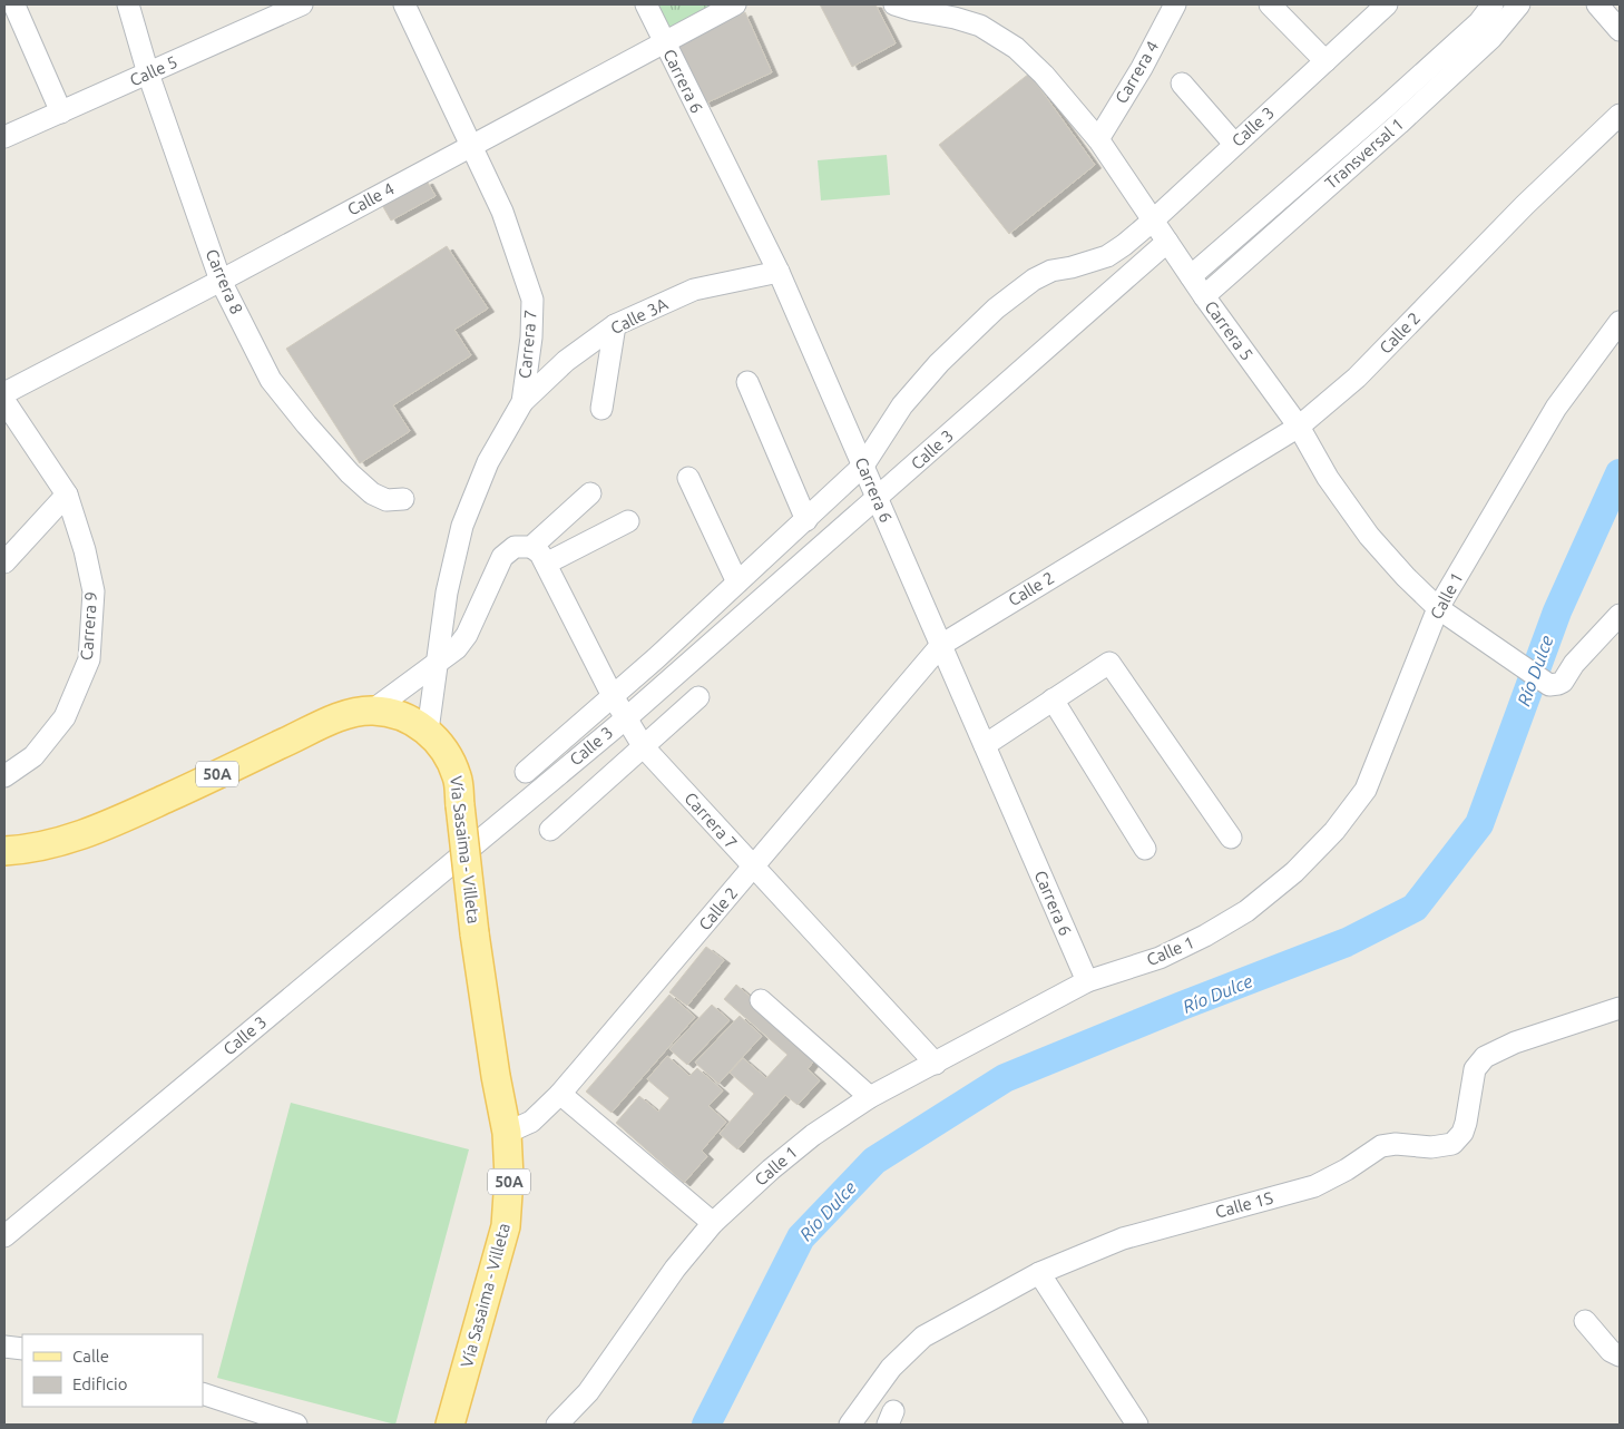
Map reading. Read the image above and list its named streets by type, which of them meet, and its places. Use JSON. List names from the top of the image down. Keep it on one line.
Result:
{"streets":{"main road":["50A","Vía Sasaima - Villeta"],"street":["Calle 5","Carrera 4","Carrera 6","Calle 3","Transversal 1","Calle 4","Carrera 8","Calle 3A","Carrera 5","Calle 2","Carrera 7","Calle 1","Carrera 9","Calle 1S"]},"crossings":[["Calle 5","Carrera 8"],["Carrera 4","Carrera 5"],["Carrera 6","Calle 3"],["Carrera 6","Calle 4"],["Carrera 6","Calle 3A"],["Carrera 6","Calle 2"],["Carrera 6","Calle 1"],["Calle 3","Carrera 5"],["Calle 3","Carrera 7"],["Transversal 1","Carrera 5"],["Calle 4","Carrera 8"],["Calle 4","Carrera 7"],["Calle 3A","Carrera 7"],["Carrera 5","Calle 2"],["Carrera 5","Calle 1"],["Calle 2","Carrera 7"],["Calle 2","Vía Sasaima - Villeta"],["Carrera 7","Calle 1"],["Carrera 7","Vía Sasaima - Villeta"]],"water":["Río Dulce"],"legend":["Calle","Edificio"]}
